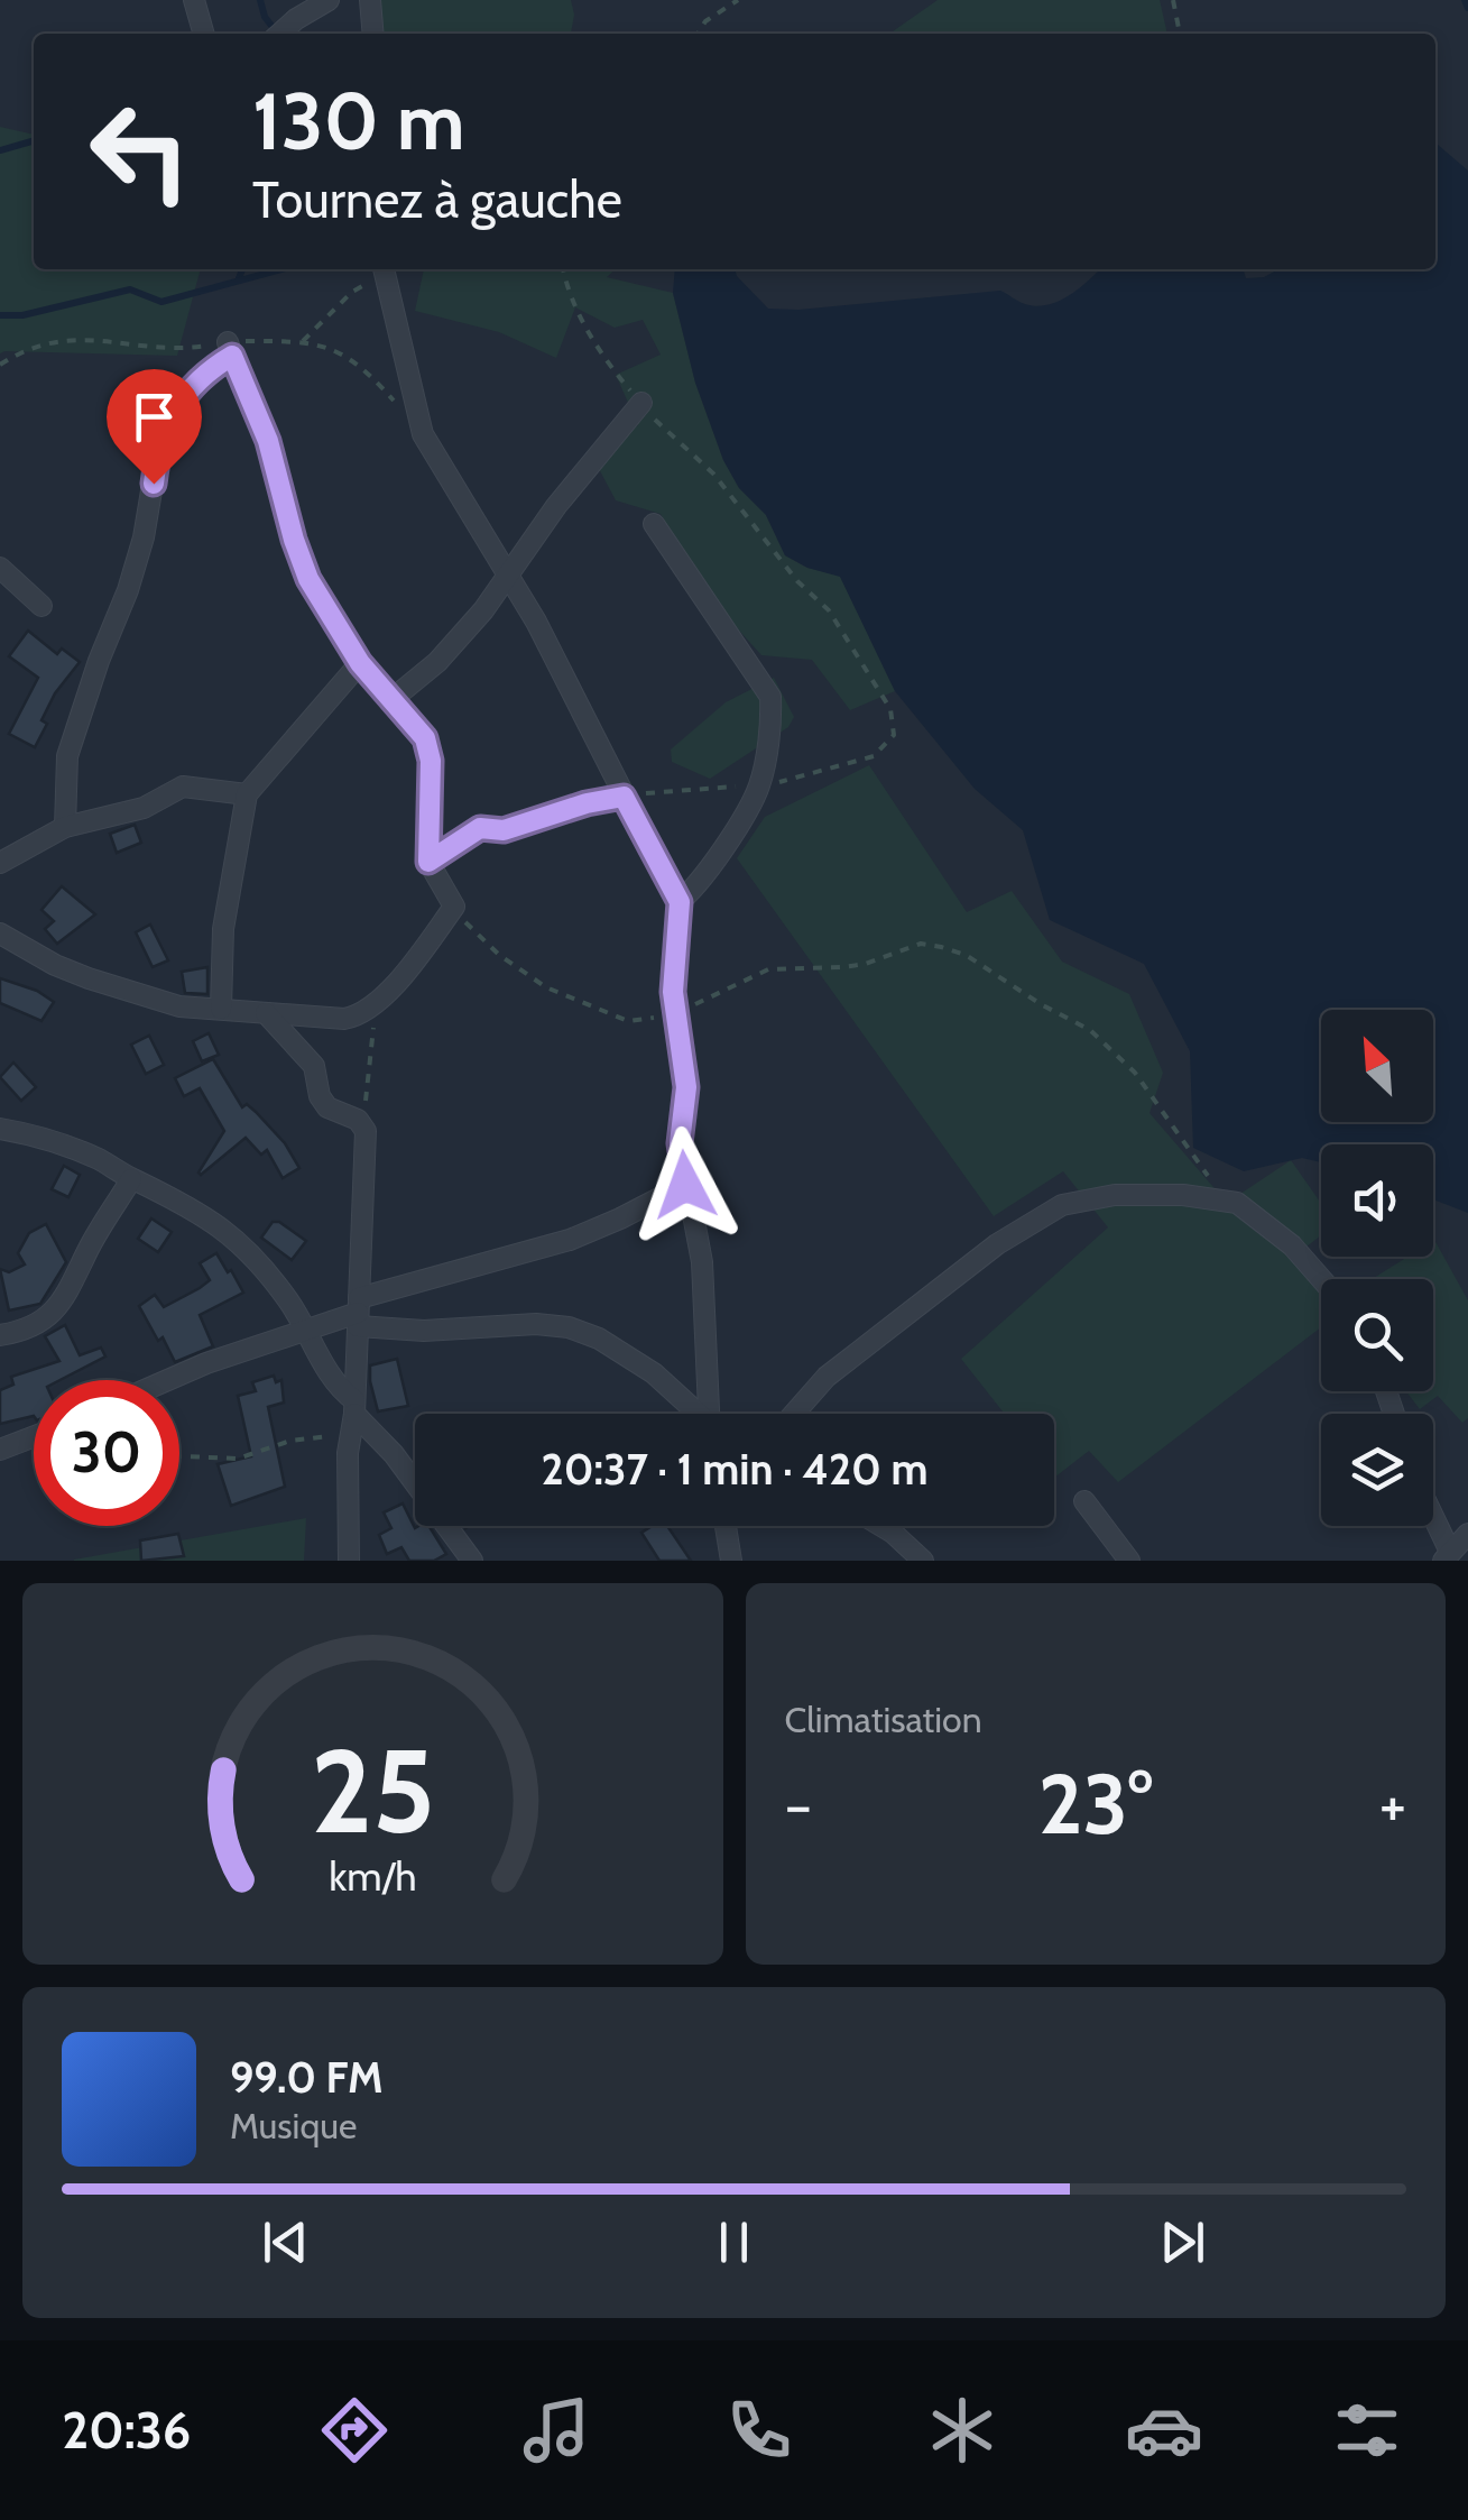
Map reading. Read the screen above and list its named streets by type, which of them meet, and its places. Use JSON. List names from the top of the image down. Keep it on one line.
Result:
{"north":"top left","page":{"turn":["130 m","Tournez à gauche"],"limit":"30","trip":"20:37 · 1 min · 420 m","tile":"Climatisation","heat":["−","23°","+"],"song":["99.0 FM","Musique"],"tabs":"20:36","gauge":["25","km/h"]}}
